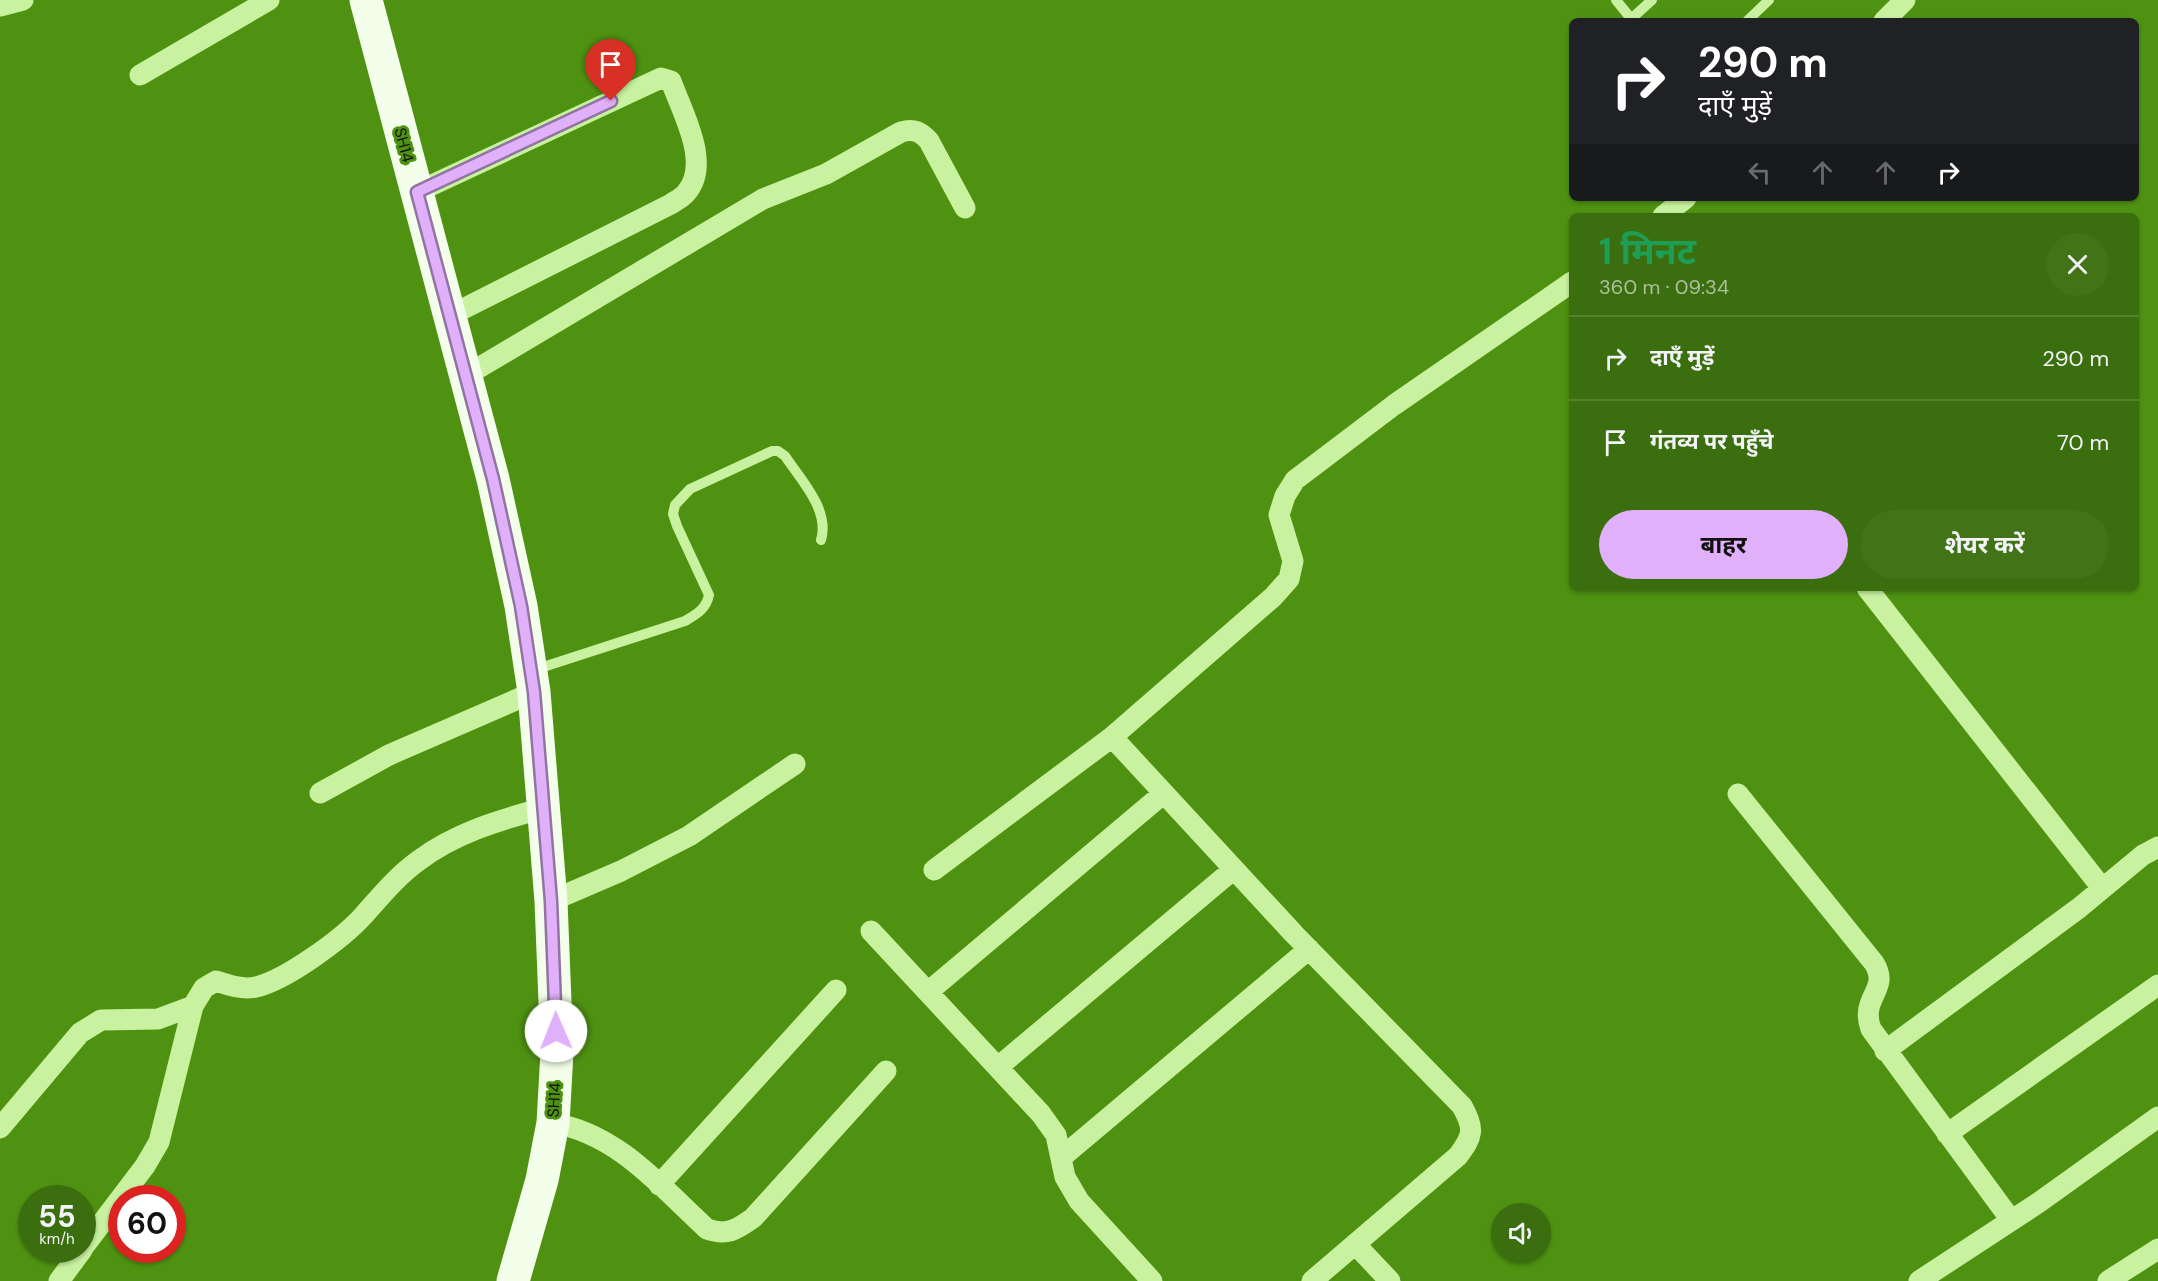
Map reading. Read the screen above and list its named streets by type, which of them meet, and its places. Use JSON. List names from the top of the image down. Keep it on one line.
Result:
{"streets":{"main road":["SH14"]},"page":{"turn":["290 m","दाएँ मुड़ें"],"heading":["1 मिनट","360 m · 09:34"],"list":[{"name":"दाएँ मुड़ें","value":"290 m"},{"name":"गंतव्य पर पहुँचे","value":"70 m"}],"buttons":["बाहर","शेयर करें"],"speed":"55 km/h","limit":"60"}}
